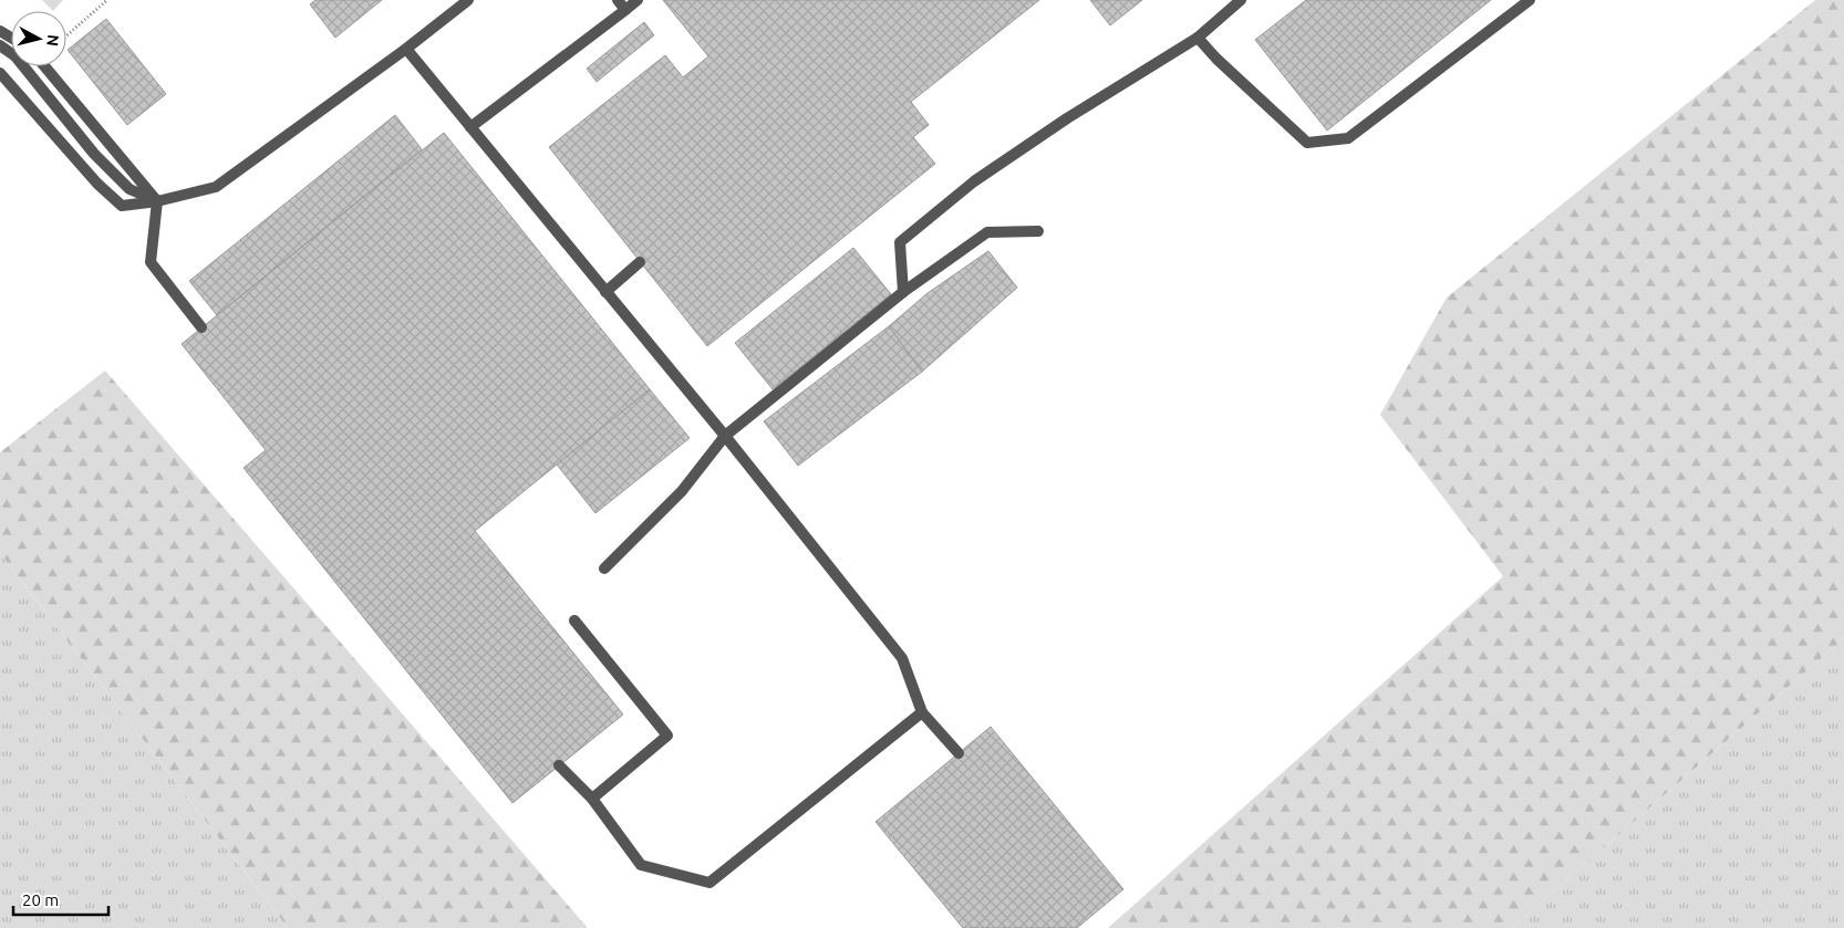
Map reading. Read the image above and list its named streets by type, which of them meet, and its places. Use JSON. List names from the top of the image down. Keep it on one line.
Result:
{"scale_bar":"20 m","north":"right"}
